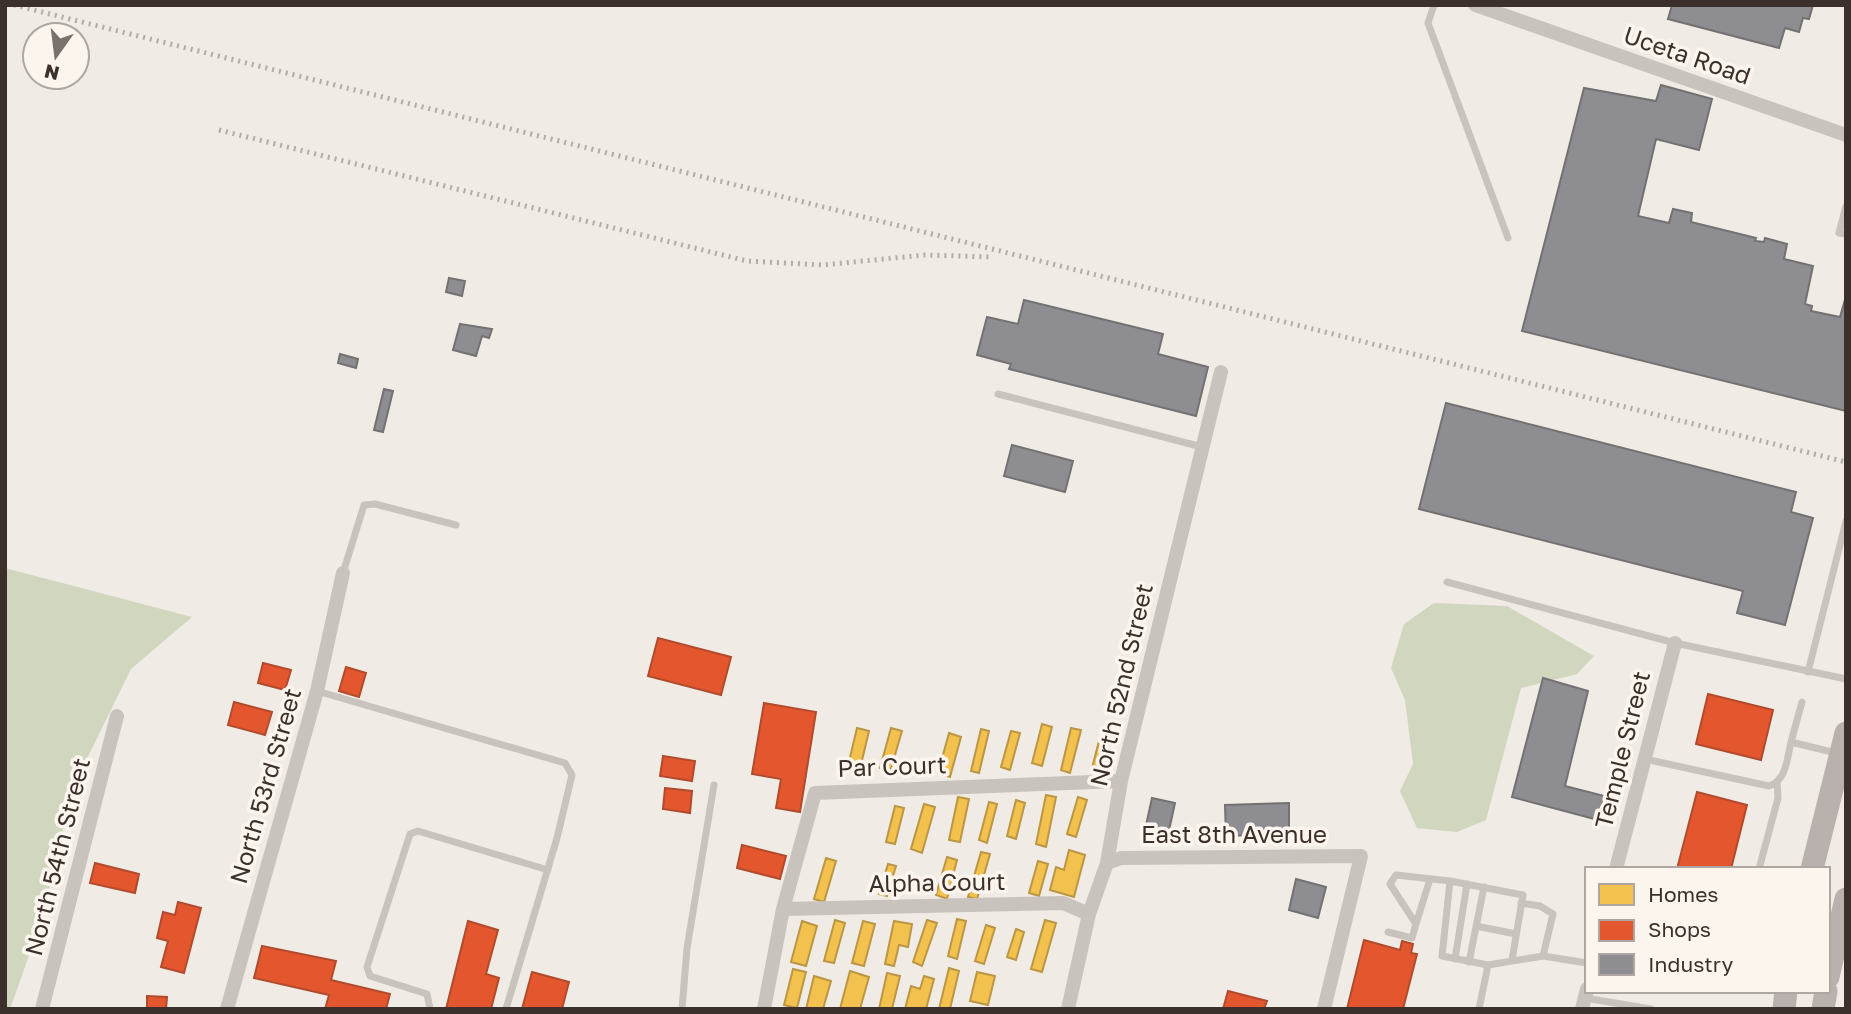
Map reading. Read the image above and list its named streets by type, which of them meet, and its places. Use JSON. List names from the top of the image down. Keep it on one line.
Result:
{"streets":{"street":["Uceta Road","North 52nd Street","Temple Street","Par Court","North 53rd Street","East 8th Avenue","North 54th Street","Alpha Court"]},"crossings":[["North 52nd Street","Par Court"],["North 52nd Street","East 8th Avenue"],["North 52nd Street","Alpha Court"],["Par Court","Alpha Court"]],"legend":["Homes","Shops","Industry"],"north":"bottom"}
